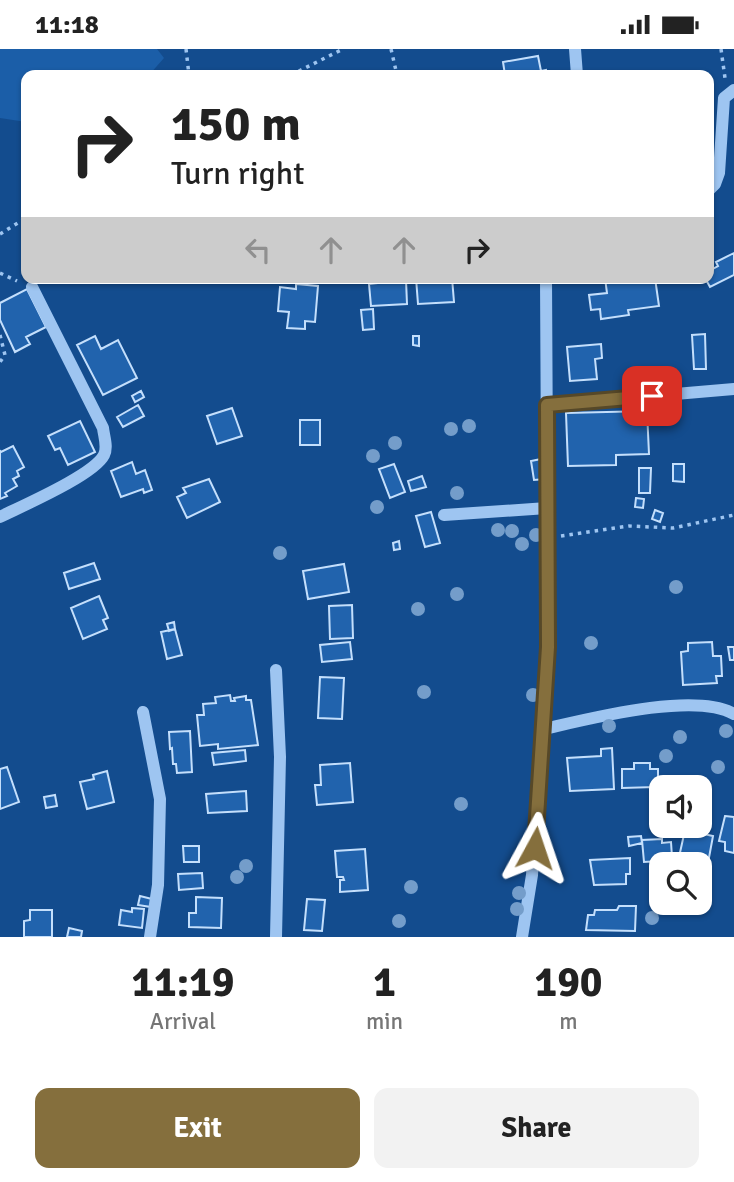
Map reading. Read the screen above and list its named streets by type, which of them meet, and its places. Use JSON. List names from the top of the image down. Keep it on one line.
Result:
{"page":{"status":"11:18","turn":["150 m","Turn right"],"eta":["11:19","Arrival","1","min","190","m"],"buttons":["Exit","Share"]}}
